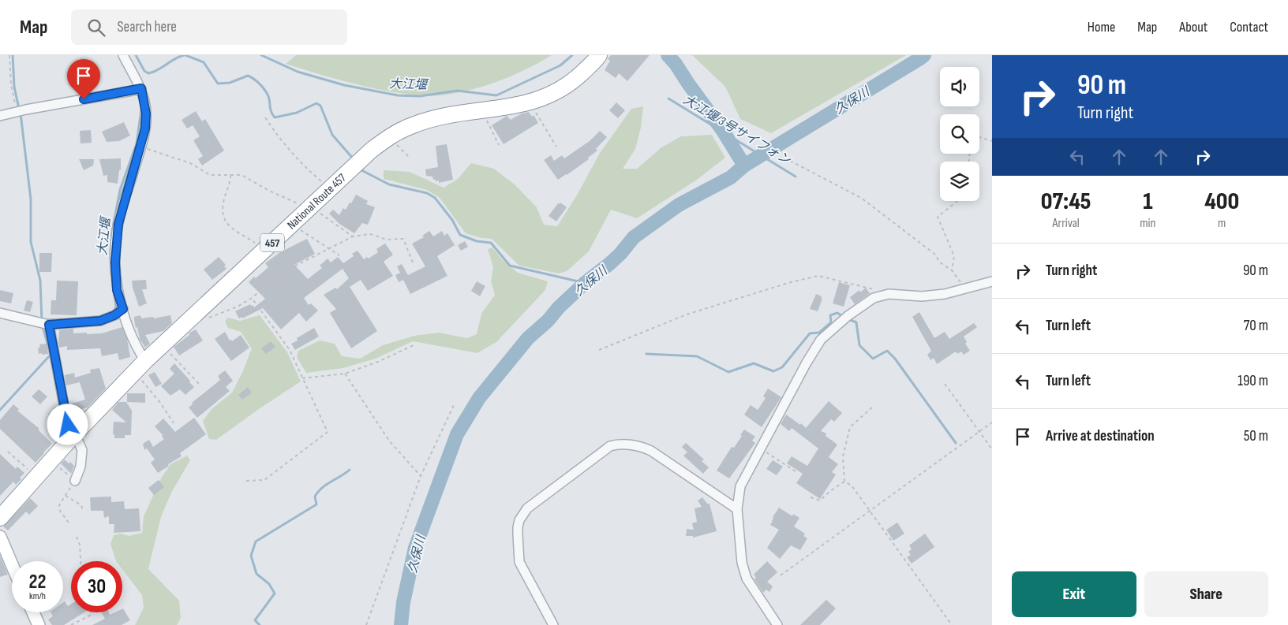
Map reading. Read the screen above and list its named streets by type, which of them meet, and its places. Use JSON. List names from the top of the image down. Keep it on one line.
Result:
{"streets":{"highway":["National Route 457","457"]},"water":["大江堰","久保川","大江堰/3号サイフォン"],"page":{"header":"Map","search":"Search here","nav":["Home","Map","About","Contact"],"turn":["90 m","Turn right"],"eta":["07:45","Arrival","1","min","400","m"],"list":[{"name":"Turn right","value":"90 m"},{"name":"Turn left","value":"70 m"},{"name":"Turn left","value":"190 m"},{"name":"Arrive at destination","value":"50 m"}],"speed":"22 km/h","limit":"30","buttons":["Exit","Share"]}}
